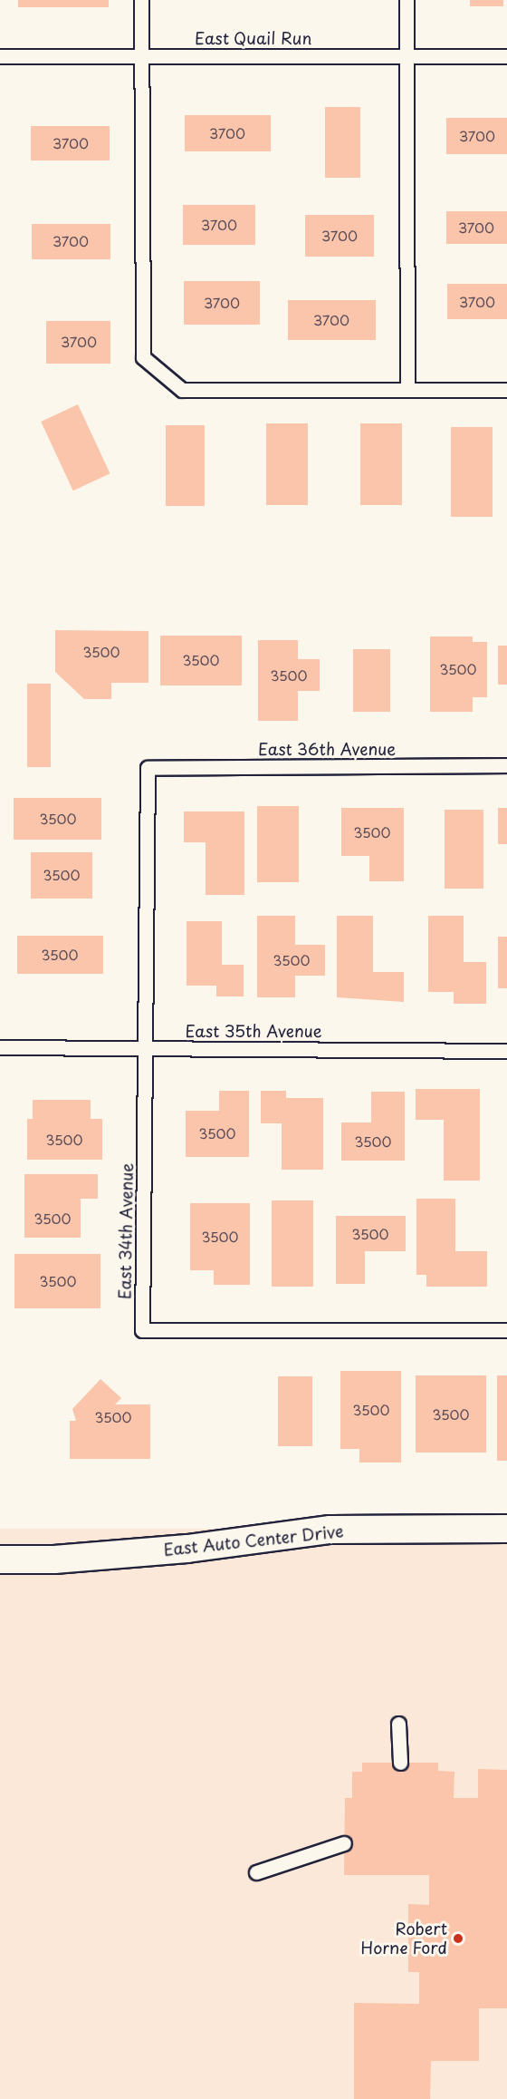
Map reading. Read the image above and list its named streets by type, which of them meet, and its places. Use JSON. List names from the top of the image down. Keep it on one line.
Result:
{"streets":{"street":["East Auto Center Drive"],"lane":["East Quail Run","East 36th Avenue","East 35th Avenue","East 34th Avenue"]},"crossings":[["East 36th Avenue","East 34th Avenue"],["East 35th Avenue","East 34th Avenue"]],"places":["Robert Horne Ford"],"house_numbers":["3700","3700","3700","3700","3700","3700","3700","3700","3700","3700","3700","3500","3500","3500","3500","3500","3500","3500","3500","3500","3500","3500","3500","3500","3500","3500","3500","3500","3500","3500"]}
